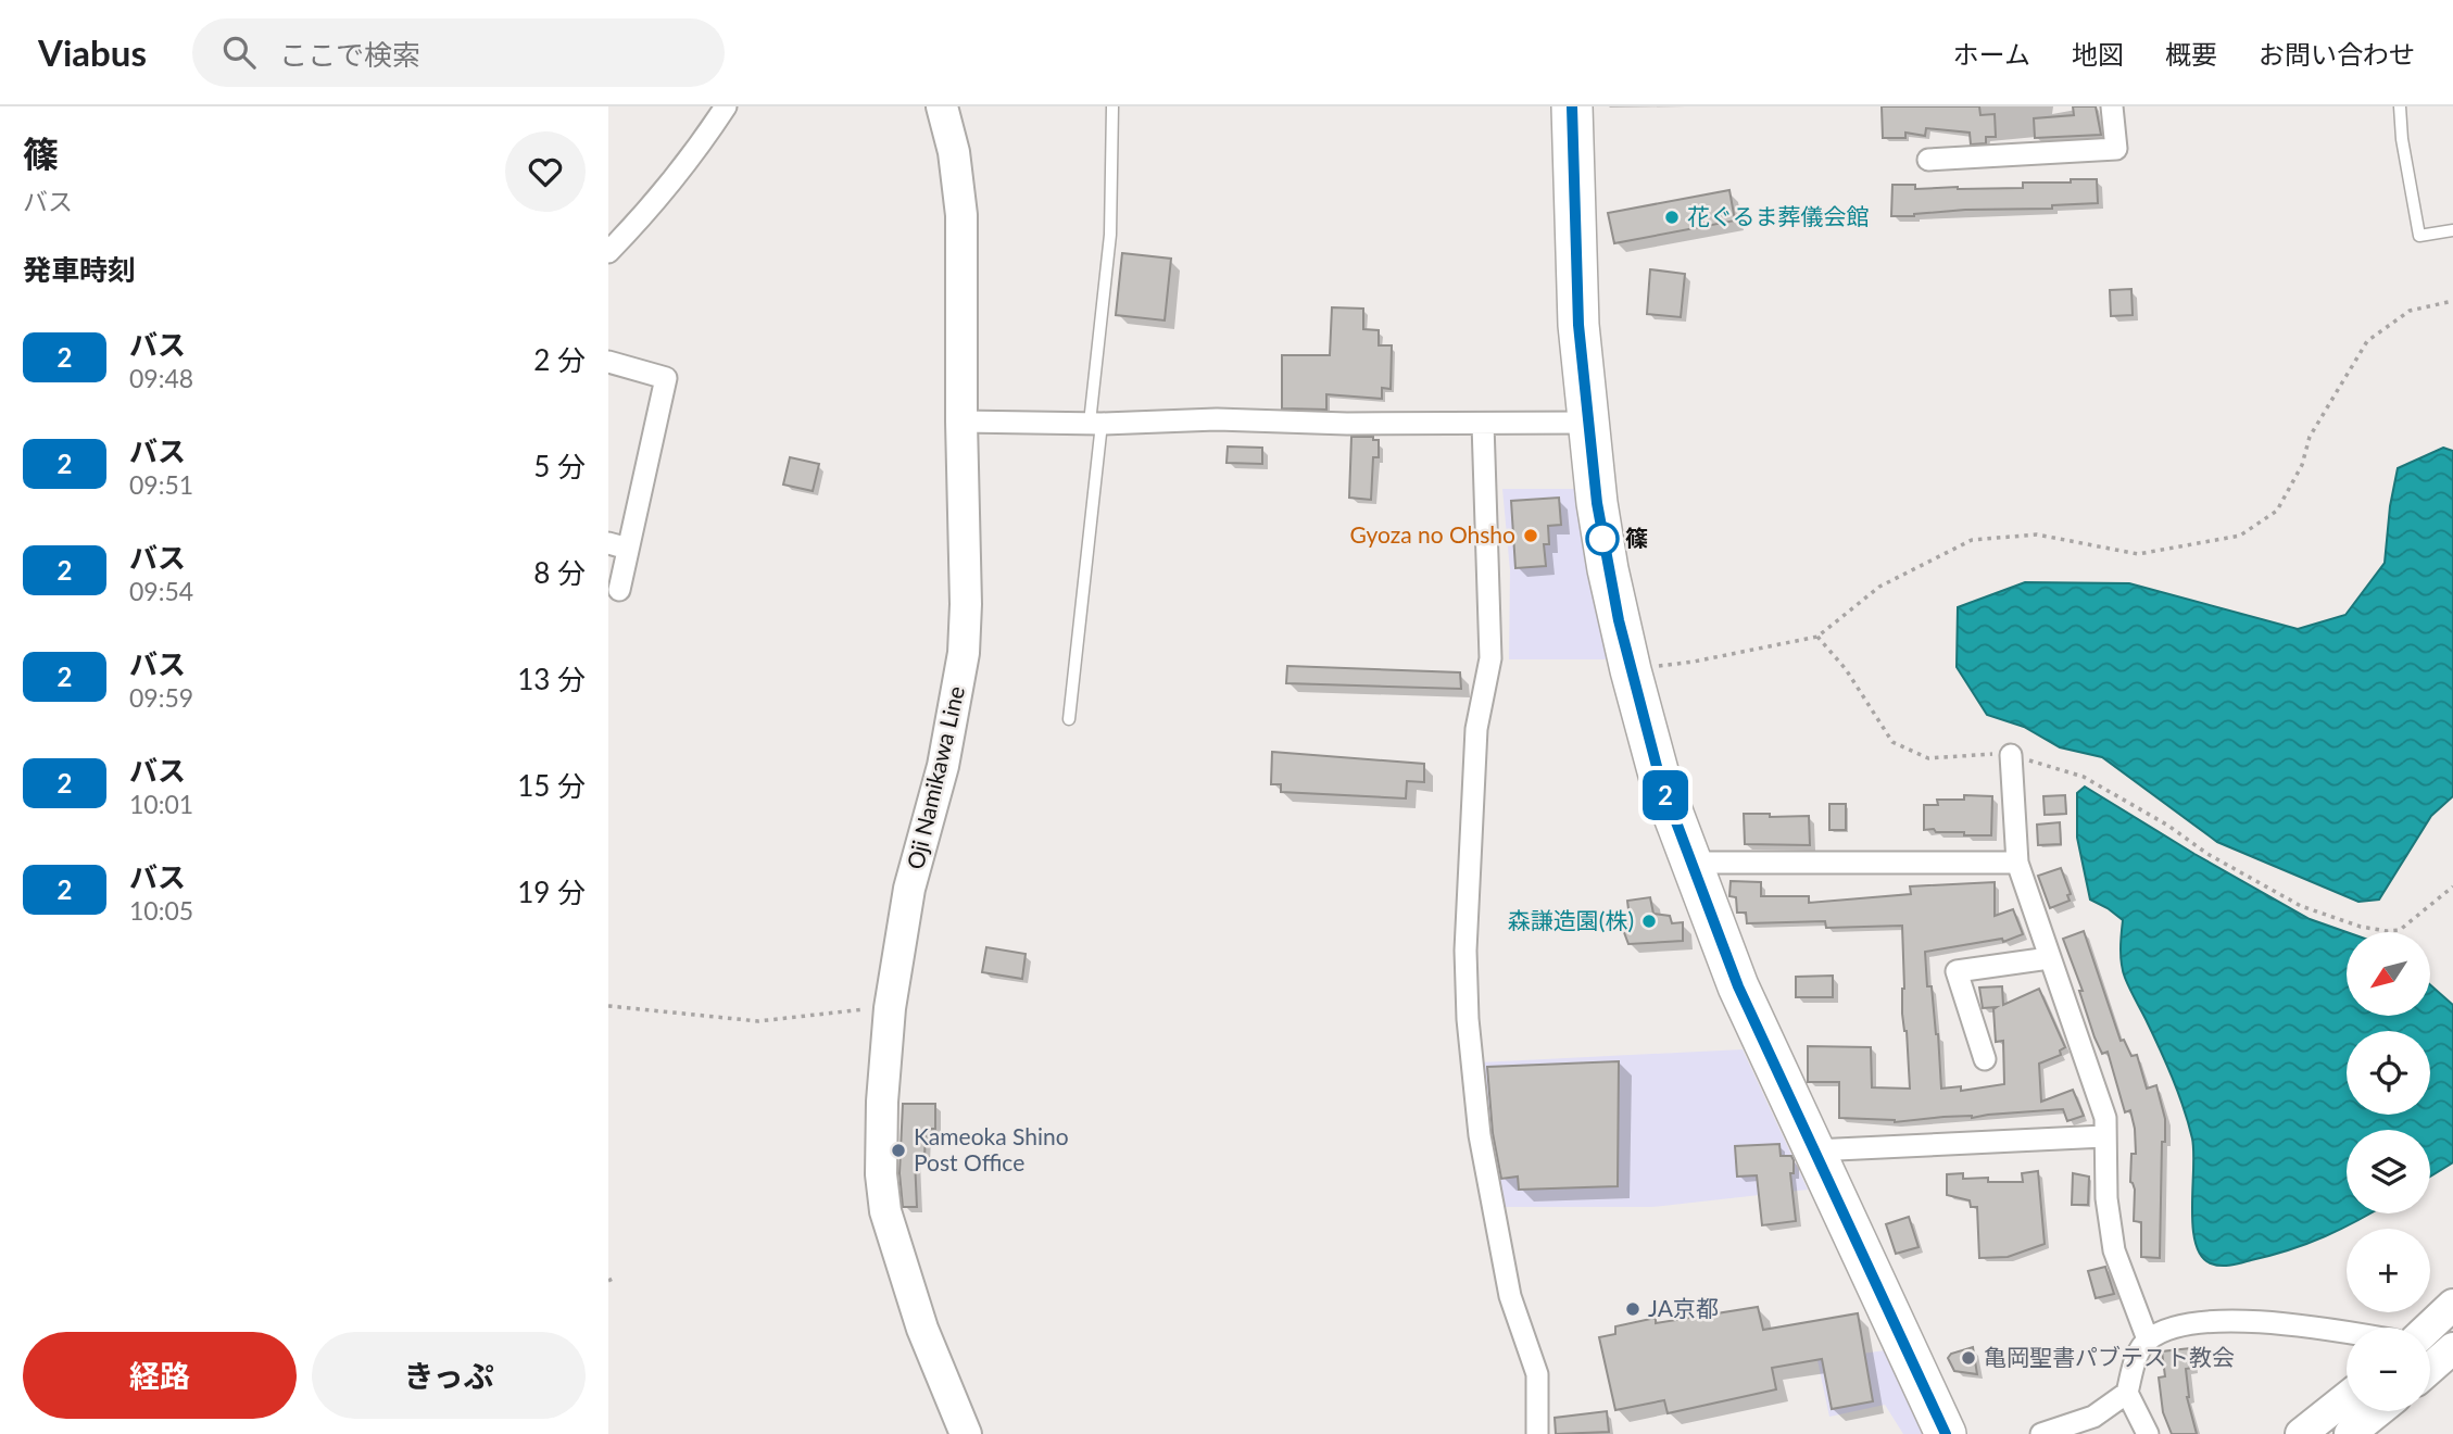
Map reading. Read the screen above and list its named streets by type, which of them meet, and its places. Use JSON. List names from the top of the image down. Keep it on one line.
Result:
{"streets":{"main road":["Oji Namikawa Line"]},"places":["花ぐるま葬儀会館","Gyoza no Ohsho","篠","森謙造園(株)","Kameoka Shino Post Office","JA京都","亀岡聖書パブテスト教会"],"lines":["bus line 2"],"north":"bottom left","page":{"header":"Viabus","search":"ここで検索","nav":["ホーム","地図","概要","お問い合わせ"],"heading":[["篠","バス"],"発車時刻"],"on_map":"2","list":[{"mark":"2","name":"バス","note":"09:48","value":"2 分"},{"mark":"2","name":"バス","note":"09:51","value":"5 分"},{"mark":"2","name":"バス","note":"09:54","value":"8 分"},{"mark":"2","name":"バス","note":"09:59","value":"13 分"},{"mark":"2","name":"バス","note":"10:01","value":"15 分"},{"mark":"2","name":"バス","note":"10:05","value":"19 分"}],"map_buttons":["+","−"],"buttons":["経路","きっぷ"]}}
